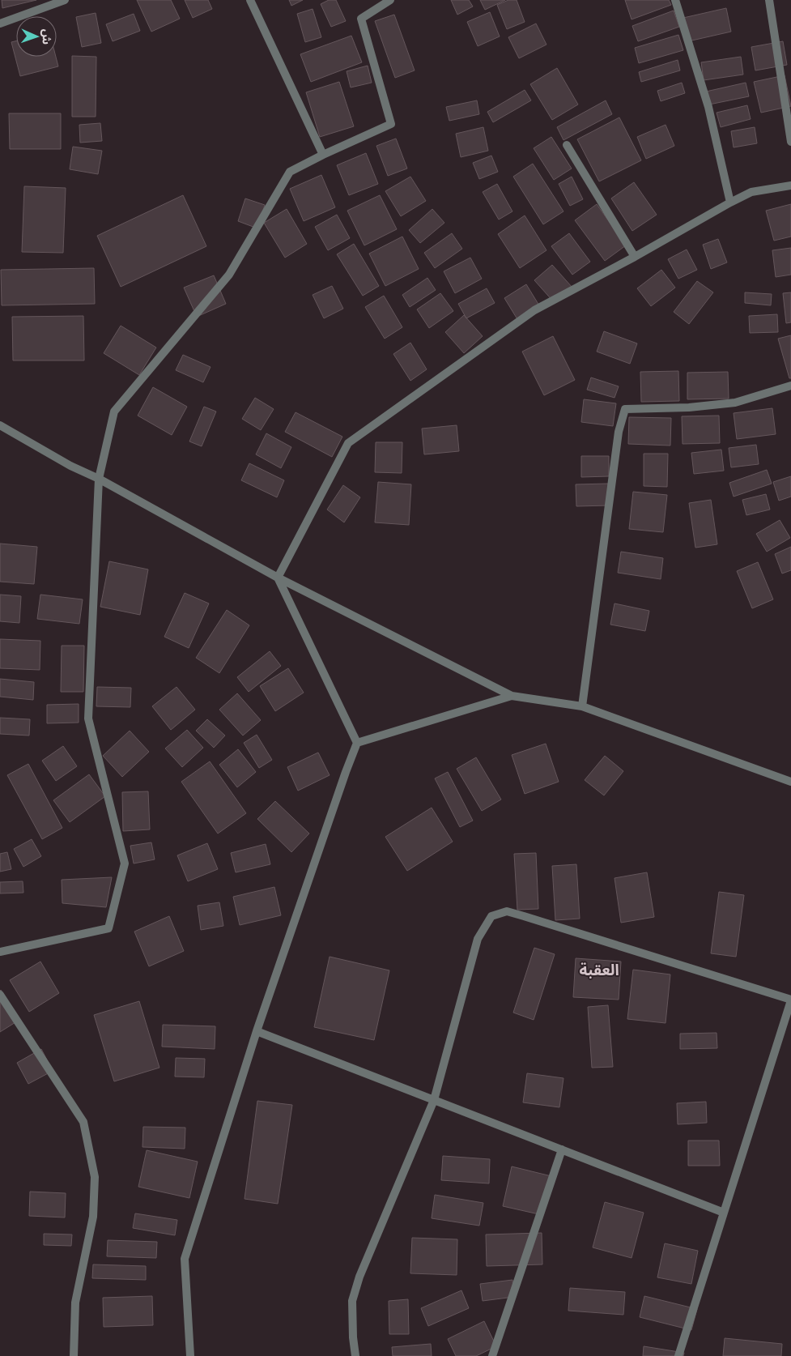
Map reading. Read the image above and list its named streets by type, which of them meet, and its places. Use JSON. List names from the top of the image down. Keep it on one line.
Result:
{"districts":["العقبة"],"north":"right"}
